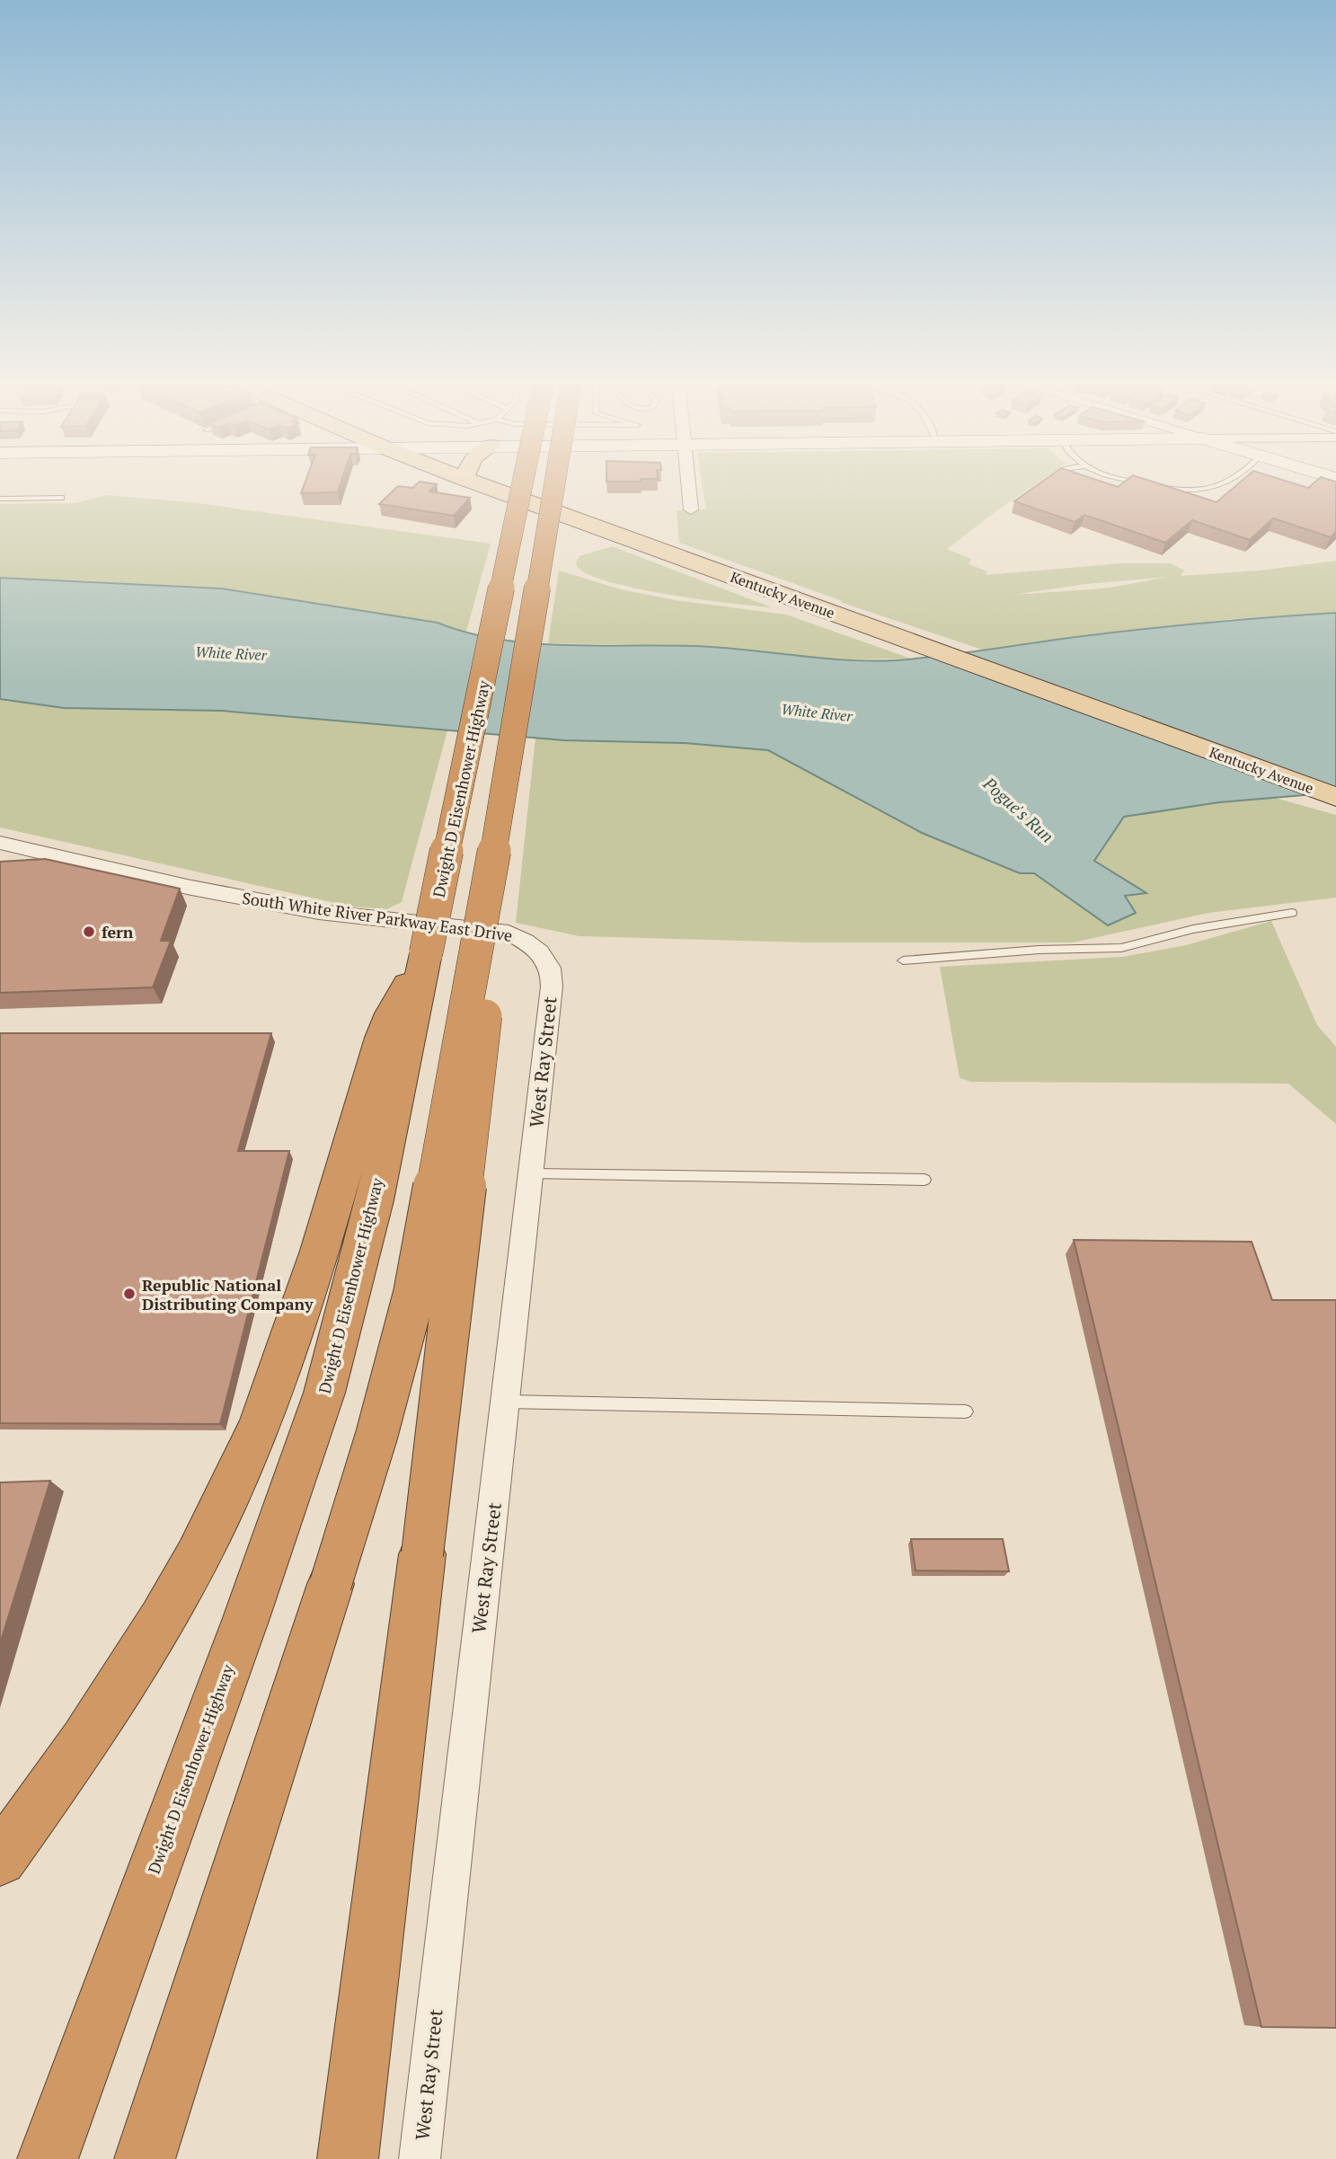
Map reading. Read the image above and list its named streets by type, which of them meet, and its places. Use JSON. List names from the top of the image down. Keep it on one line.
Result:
{"streets":{"highway":["Dwight D Eisenhower Highway"],"main road":["Kentucky Avenue"],"street":["South White River Parkway East Drive","West Ray Street"]},"crossings":[["South White River Parkway East Drive","West Ray Street"]],"water":["White River","Pogue's Run"],"places":["fern","Republic National Distributing Company"]}
